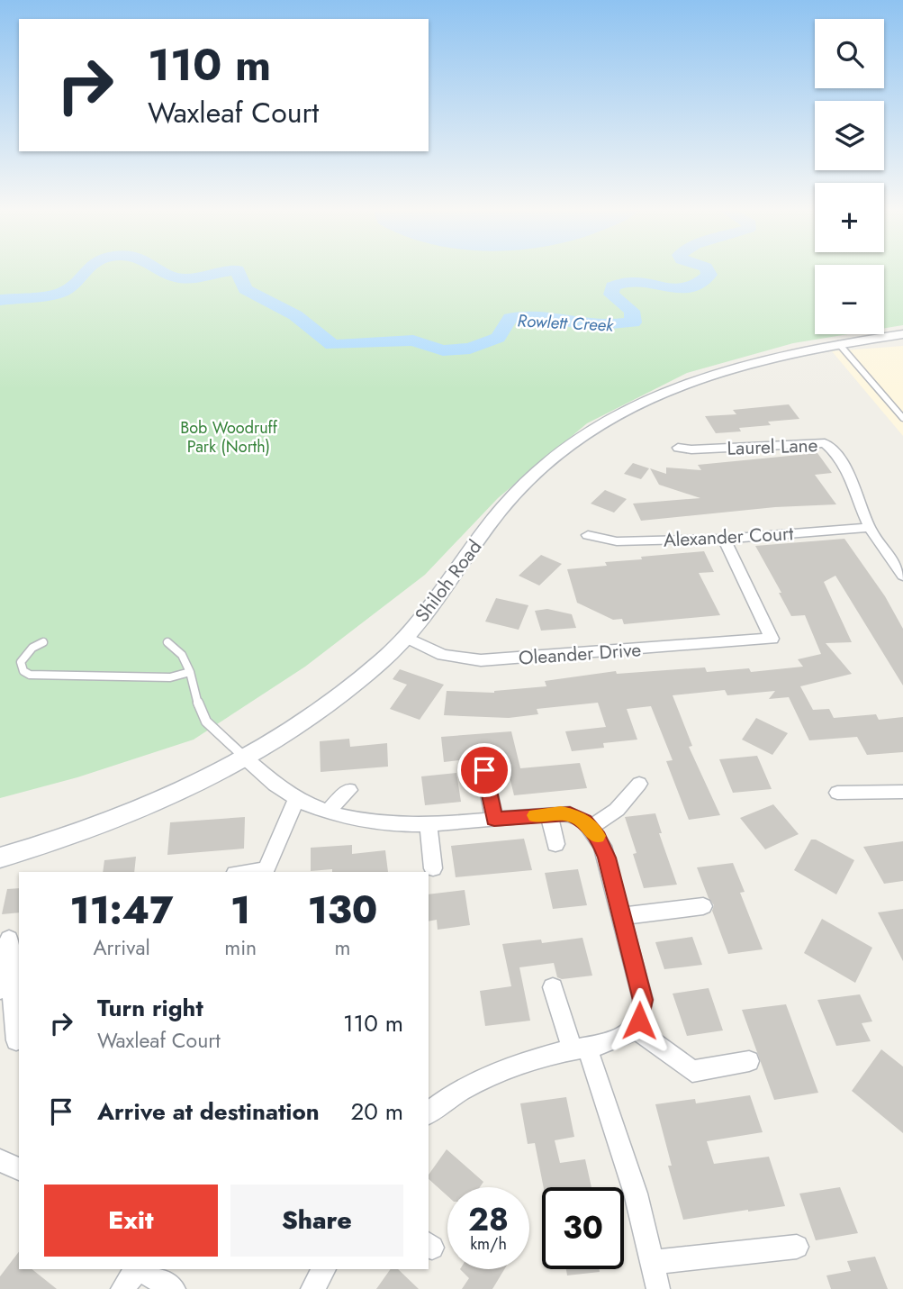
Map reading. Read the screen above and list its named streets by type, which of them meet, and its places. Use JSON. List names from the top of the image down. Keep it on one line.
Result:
{"streets":{"main road":["Shiloh Road"],"street":["Laurel Lane","Alexander Court","Oleander Drive"]},"crossings":[["Laurel Lane","Alexander Court"],["Alexander Court","Oleander Drive"],["Shiloh Road","Oleander Drive"]],"water":["Rowlett Creek"],"parks":["Bob Woodruff Park (North)"],"page":{"map_buttons":["+","−"],"turn":["110 m","Waxleaf Court"],"eta":["11:47","Arrival","1","min","130","m"],"list":[{"name":"Turn right","note":"Waxleaf Court","value":"110 m"},{"name":"Arrive at destination","value":"20 m"}],"buttons":["Exit","Share"],"speed":"28 km/h","limit":"30"}}
